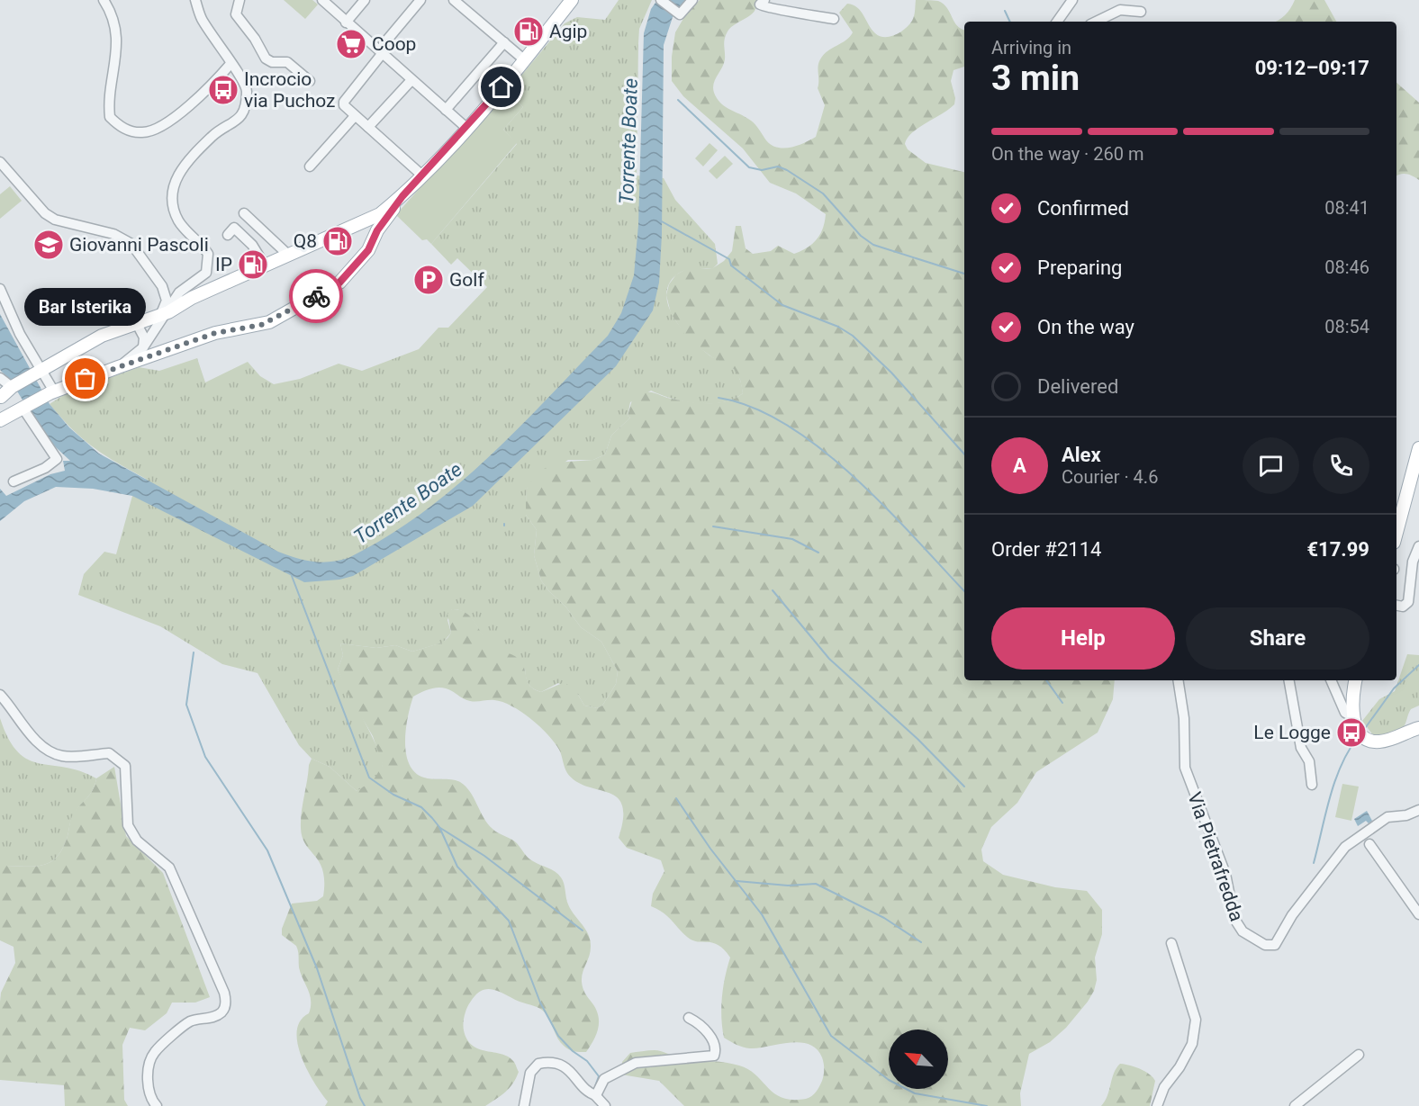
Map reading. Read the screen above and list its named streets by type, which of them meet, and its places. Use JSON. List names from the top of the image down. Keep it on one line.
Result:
{"streets":{"street":["Via Pietrafredda"]},"water":["Torrente Boate"],"places":{"fuel station":["Agip","Q8","IP"],"supermarket":["Coop"],"bus stop":["Incrocio via Puchoz","Le Logge"],"school or university":["Giovanni Pascoli"],"parking":["Golf"],"other":["Bar Isterika"]},"north":"top left","page":{"heading":["3 min","Arriving in","09:12–09:17"],"panel":["Alex","Courier · 4.6","Order #2114","€17.99"],"bar":"On the way · 260 m","list":[["Confirmed","08:41"],["Preparing","08:46"],["On the way","08:54"],"Delivered"],"bubble":"Bar Isterika","round":"A","buttons":["Help","Share"]}}
